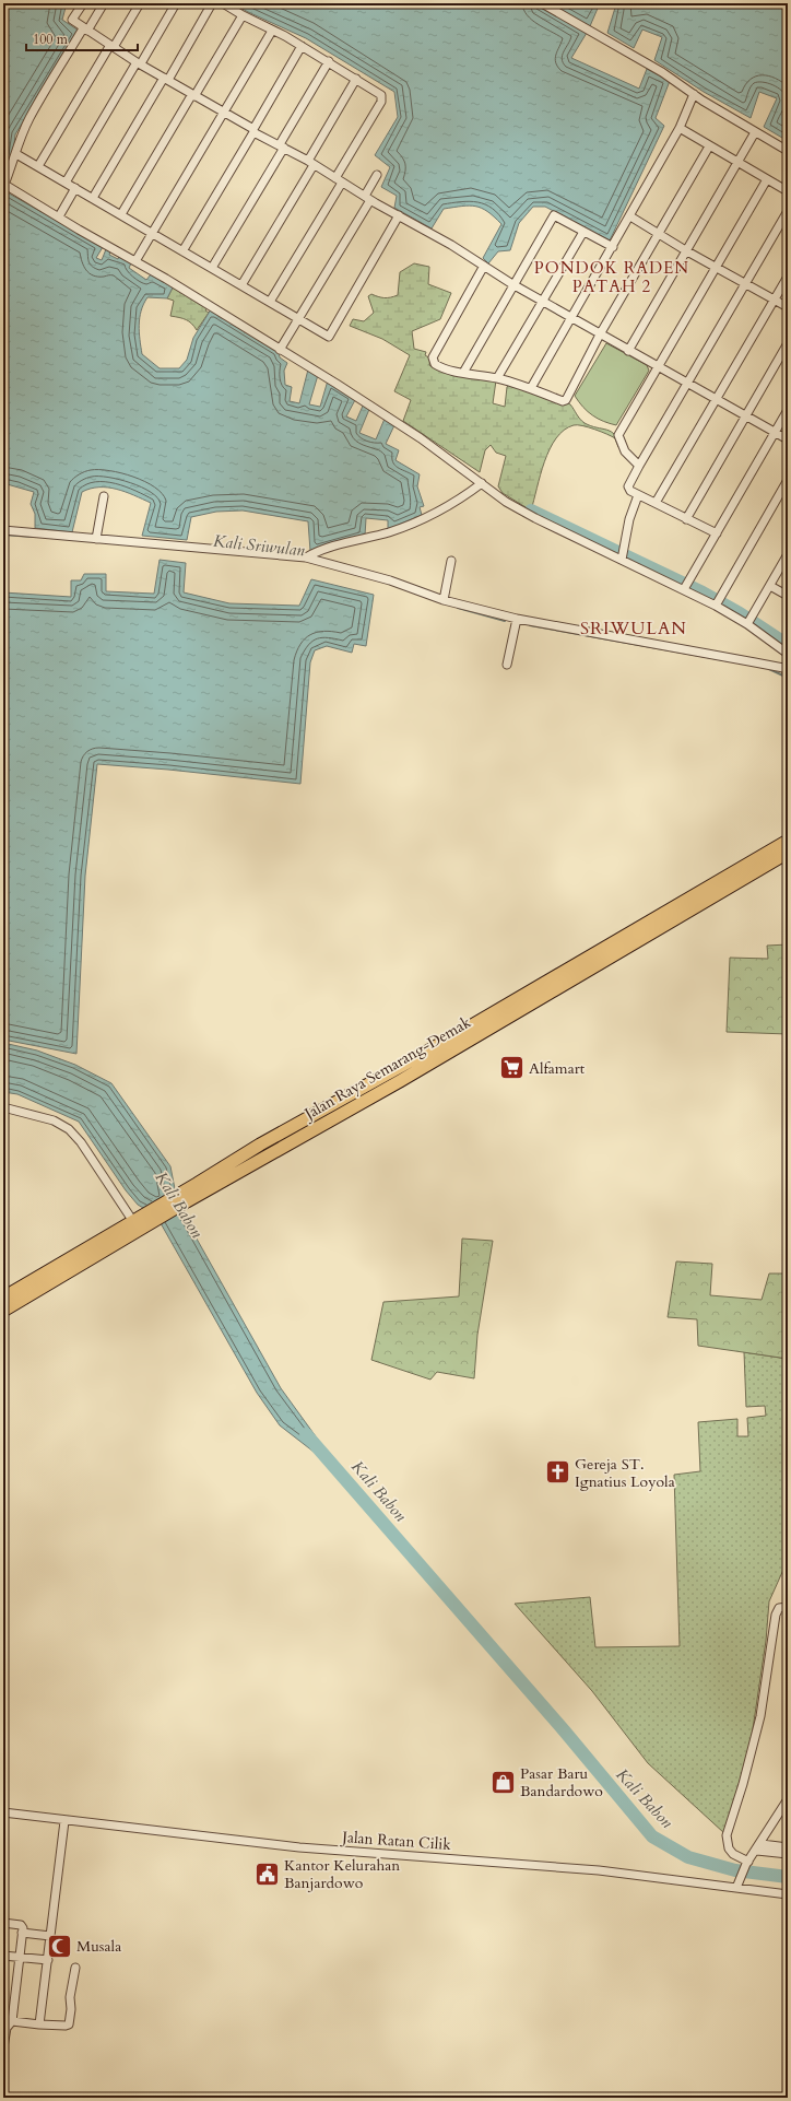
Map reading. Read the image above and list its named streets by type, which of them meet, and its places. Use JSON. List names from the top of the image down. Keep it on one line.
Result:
{"streets":{"highway":["Jalan Raya Semarang-Demak"],"street":["Jalan Ratan Cilik"]},"districts":["PONDOK RADEN PATAH 2","SRIWULAN"],"water":["Kali Sriwulan","Kali Babon"],"places":{"supermarket":["Alfamart"],"church":["Gereja ST. Ignatius Loyola"],"shop":["Pasar Baru Bandardowo"],"public building":["Kantor Kelurahan Banjardowo"],"mosque":["Musala"]},"scale_bar":"100 m"}
